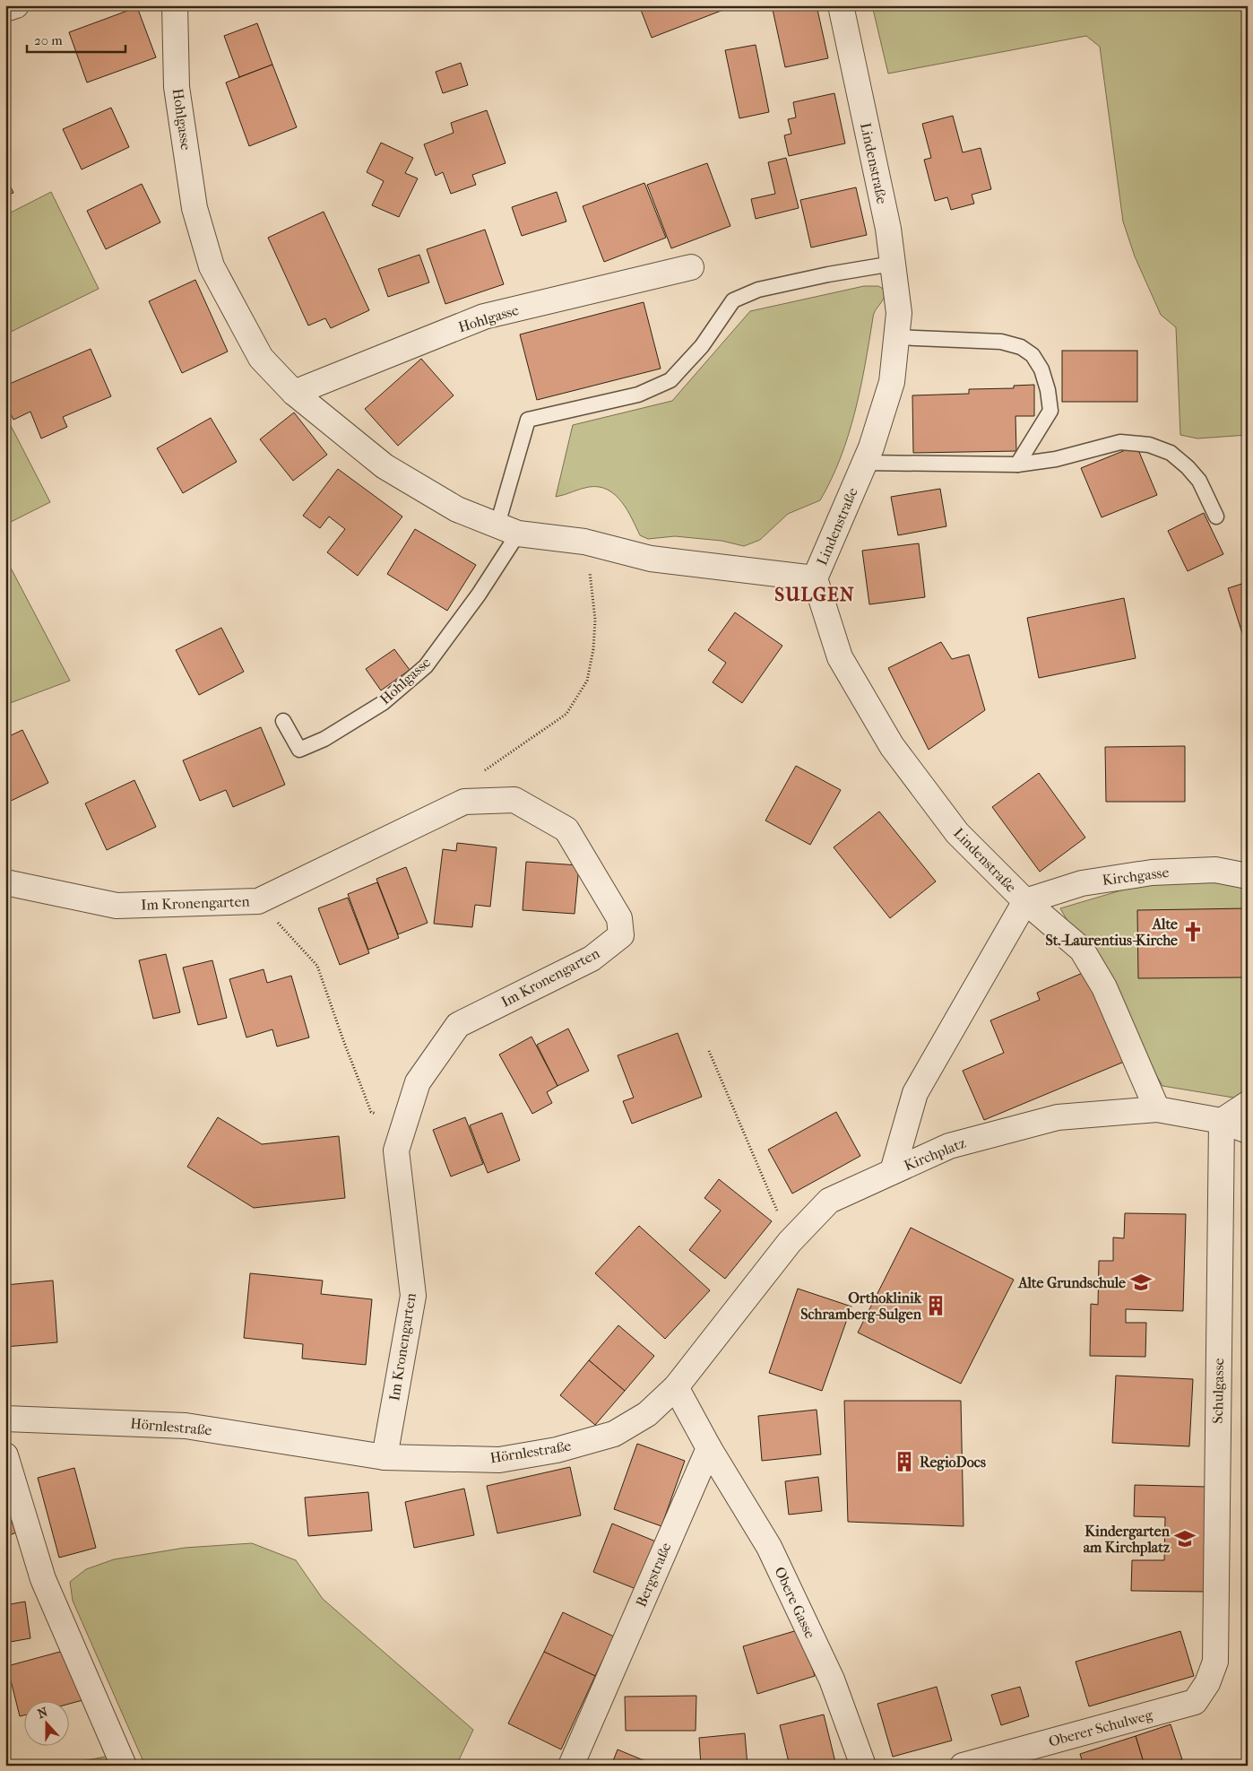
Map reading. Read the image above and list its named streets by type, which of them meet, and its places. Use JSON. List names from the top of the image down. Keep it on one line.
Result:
{"streets":{"street":["Hohlgasse","Lindenstraße","Kirchgasse","Im Kronengarten","Kirchplatz","Schulgasse","Hörnlestraße","Bergstraße","Obere Gasse","Oberer Schulweg"]},"crossings":[["Hohlgasse","Lindenstraße"],["Lindenstraße","Kirchgasse"],["Lindenstraße","Kirchplatz"],["Kirchgasse","Kirchplatz"],["Im Kronengarten","Hörnlestraße"],["Kirchplatz","Schulgasse"],["Kirchplatz","Hörnlestraße"],["Schulgasse","Oberer Schulweg"],["Bergstraße","Obere Gasse"]],"districts":["SULGEN"],"places":{"church":["Alte St.-Laurentius-Kirche"],"school or university":["Alte Grundschule","Kindergarten am Kirchplatz"],"building":["Orthoklinik Schramberg-Sulgen","RegioDocs"]},"scale_bar":"20 m","north":"top"}
